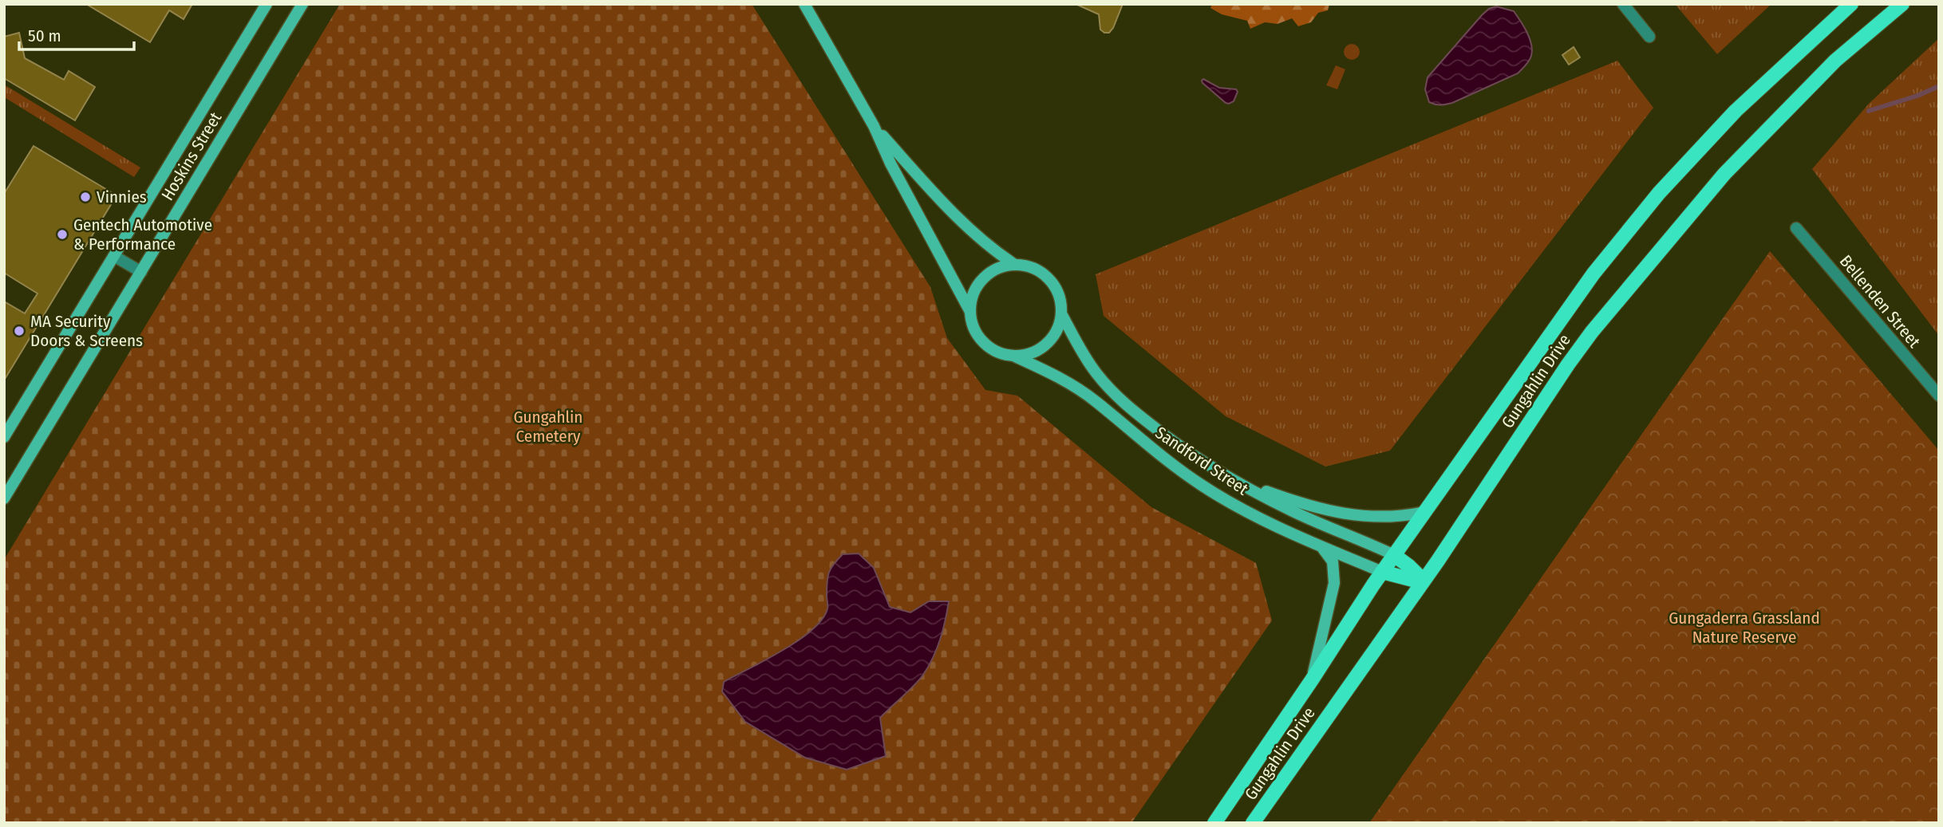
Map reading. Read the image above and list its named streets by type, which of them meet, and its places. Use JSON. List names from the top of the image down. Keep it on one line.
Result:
{"streets":{"main road":["Hoskins Street","Gungahlin Drive","Sandford Street"],"street":["Bellenden Street"]},"crossings":[["Gungahlin Drive","Sandford Street"]],"parks":["Gungahlin Cemetery","Gungaderra Grassland Nature Reserve"],"places":["Vinnies","Gentech Automotive & Performance","MA Security Doors & Screens"],"scale_bar":"50 m"}
